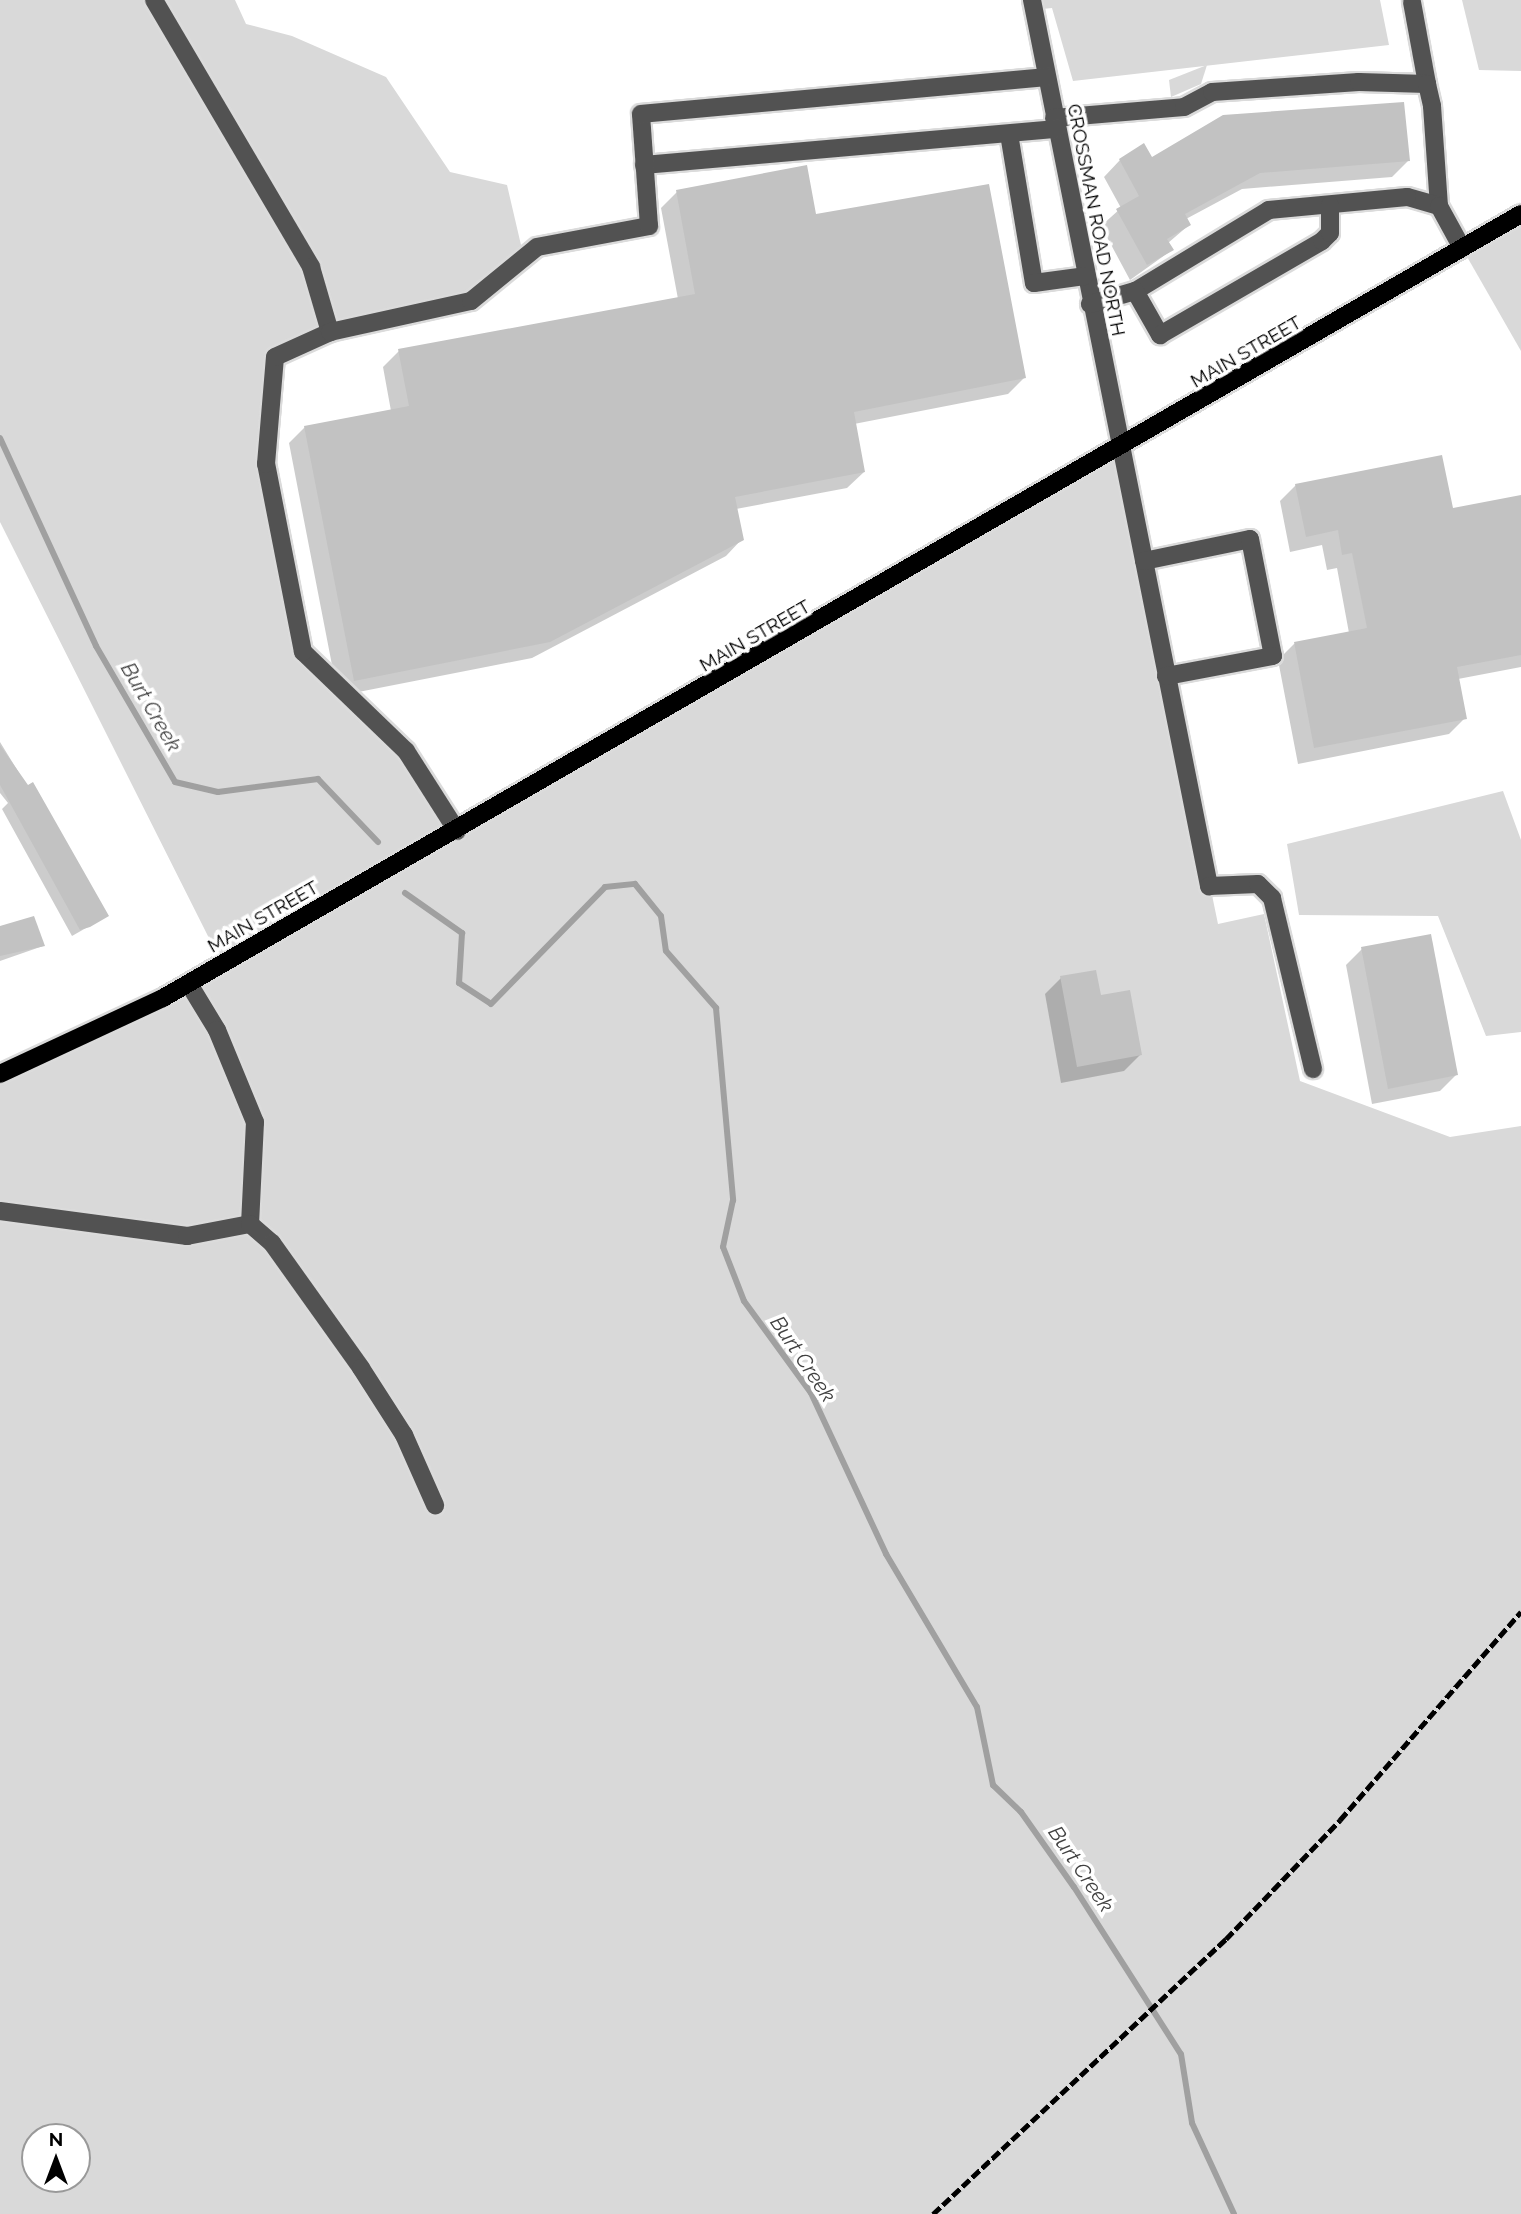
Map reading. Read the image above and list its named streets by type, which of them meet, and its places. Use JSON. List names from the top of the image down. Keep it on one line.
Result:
{"streets":{"main road":["MAIN STREET"],"street":["CROSSMAN ROAD NORTH"]},"crossings":[["CROSSMAN ROAD NORTH","MAIN STREET"]],"water":["Burt Creek"],"north":"top"}
